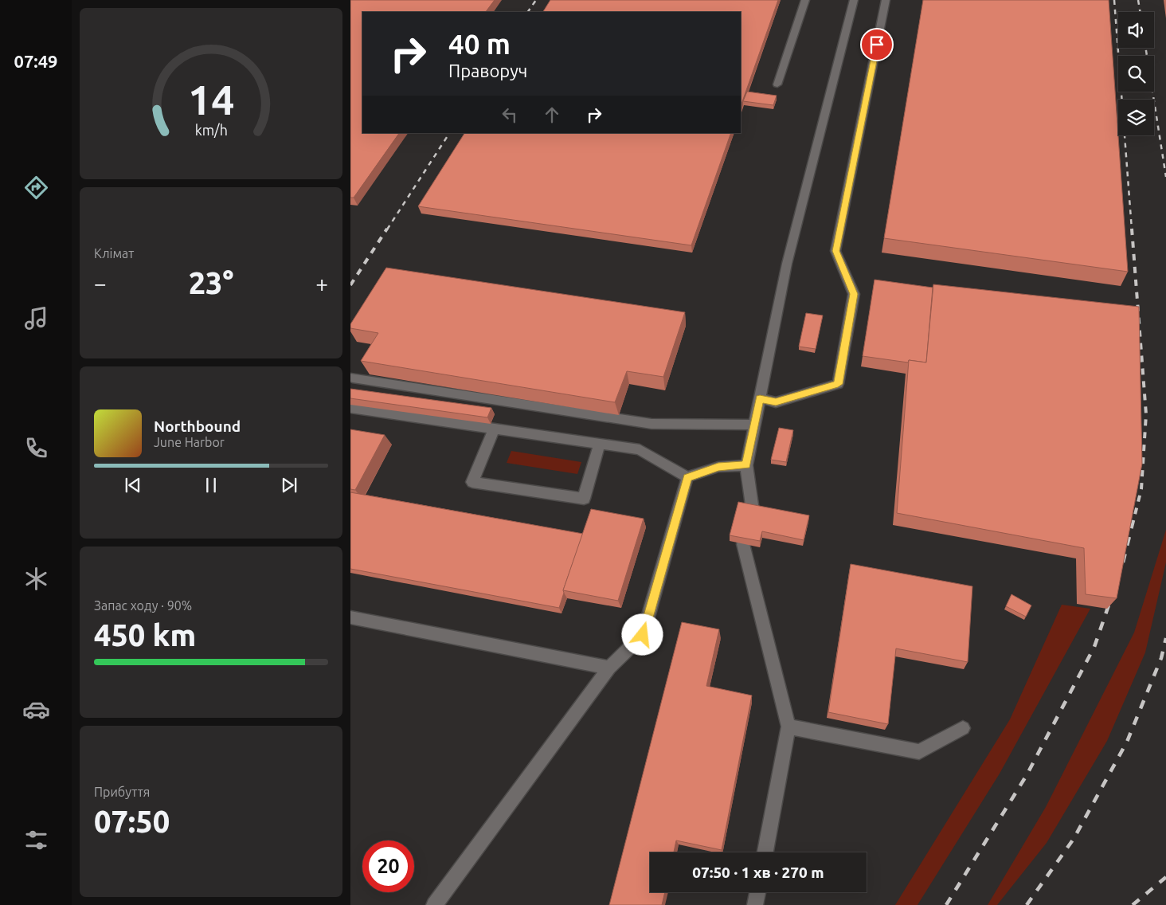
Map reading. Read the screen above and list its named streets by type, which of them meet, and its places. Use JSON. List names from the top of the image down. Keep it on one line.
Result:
{"page":{"tabs":"07:49","turn":["40 m","Праворуч"],"tile":["Клімат",["Запас ходу · 90%","450 km"],["Прибуття","07:50"]],"heat":["−","23°","+"],"song":["Northbound","June Harbor"],"limit":"20","trip":"07:50 · 1 хв · 270 m","gauge":["14","km/h"]}}
